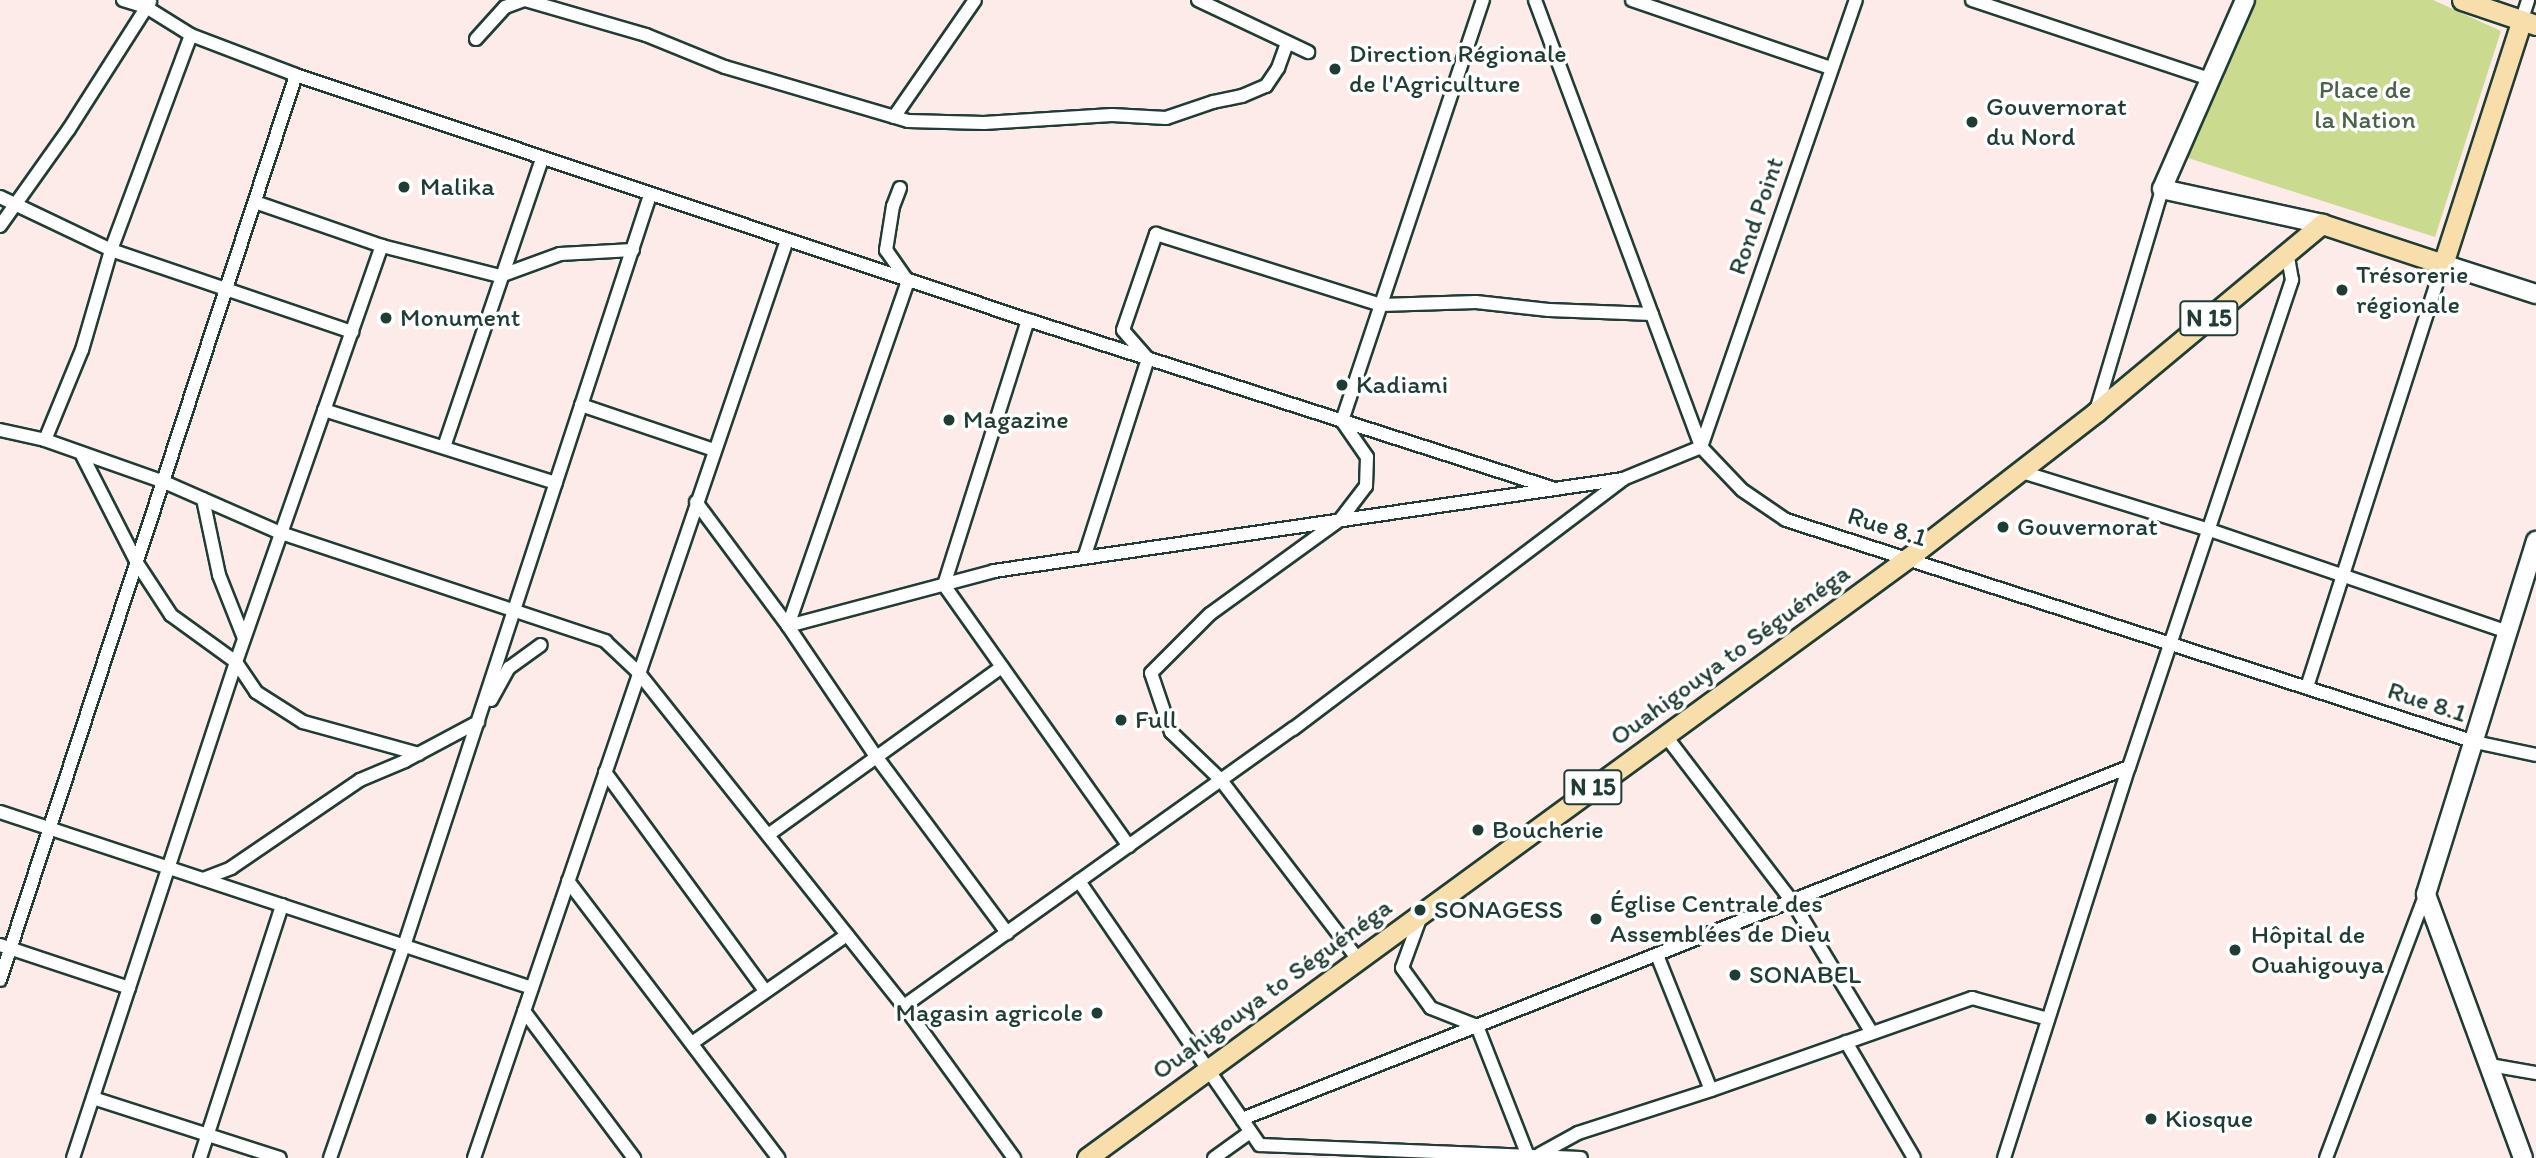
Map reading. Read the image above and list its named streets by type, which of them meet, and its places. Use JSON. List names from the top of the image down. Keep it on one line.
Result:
{"streets":{"main road":["N 15","Ouahigouya to Séguénéga"],"street":["Rond Point","Rue 8.1"]},"crossings":[["Rond Point","Rue 8.1"],["Rue 8.1","Ouahigouya to Séguénéga"]],"parks":["Place de la Nation"],"places":["Direction Régionale de l'Agriculture","Gouvernorat du Nord","Malika","Trésorerie régionale","Monument","Kadiami","Magazine","Gouvernorat","Full","Boucherie","SONAGESS","Église Centrale des Assemblées de Dieu","Hôpital de Ouahigouya","SONABEL","Magasin agricole","Kiosque"]}
